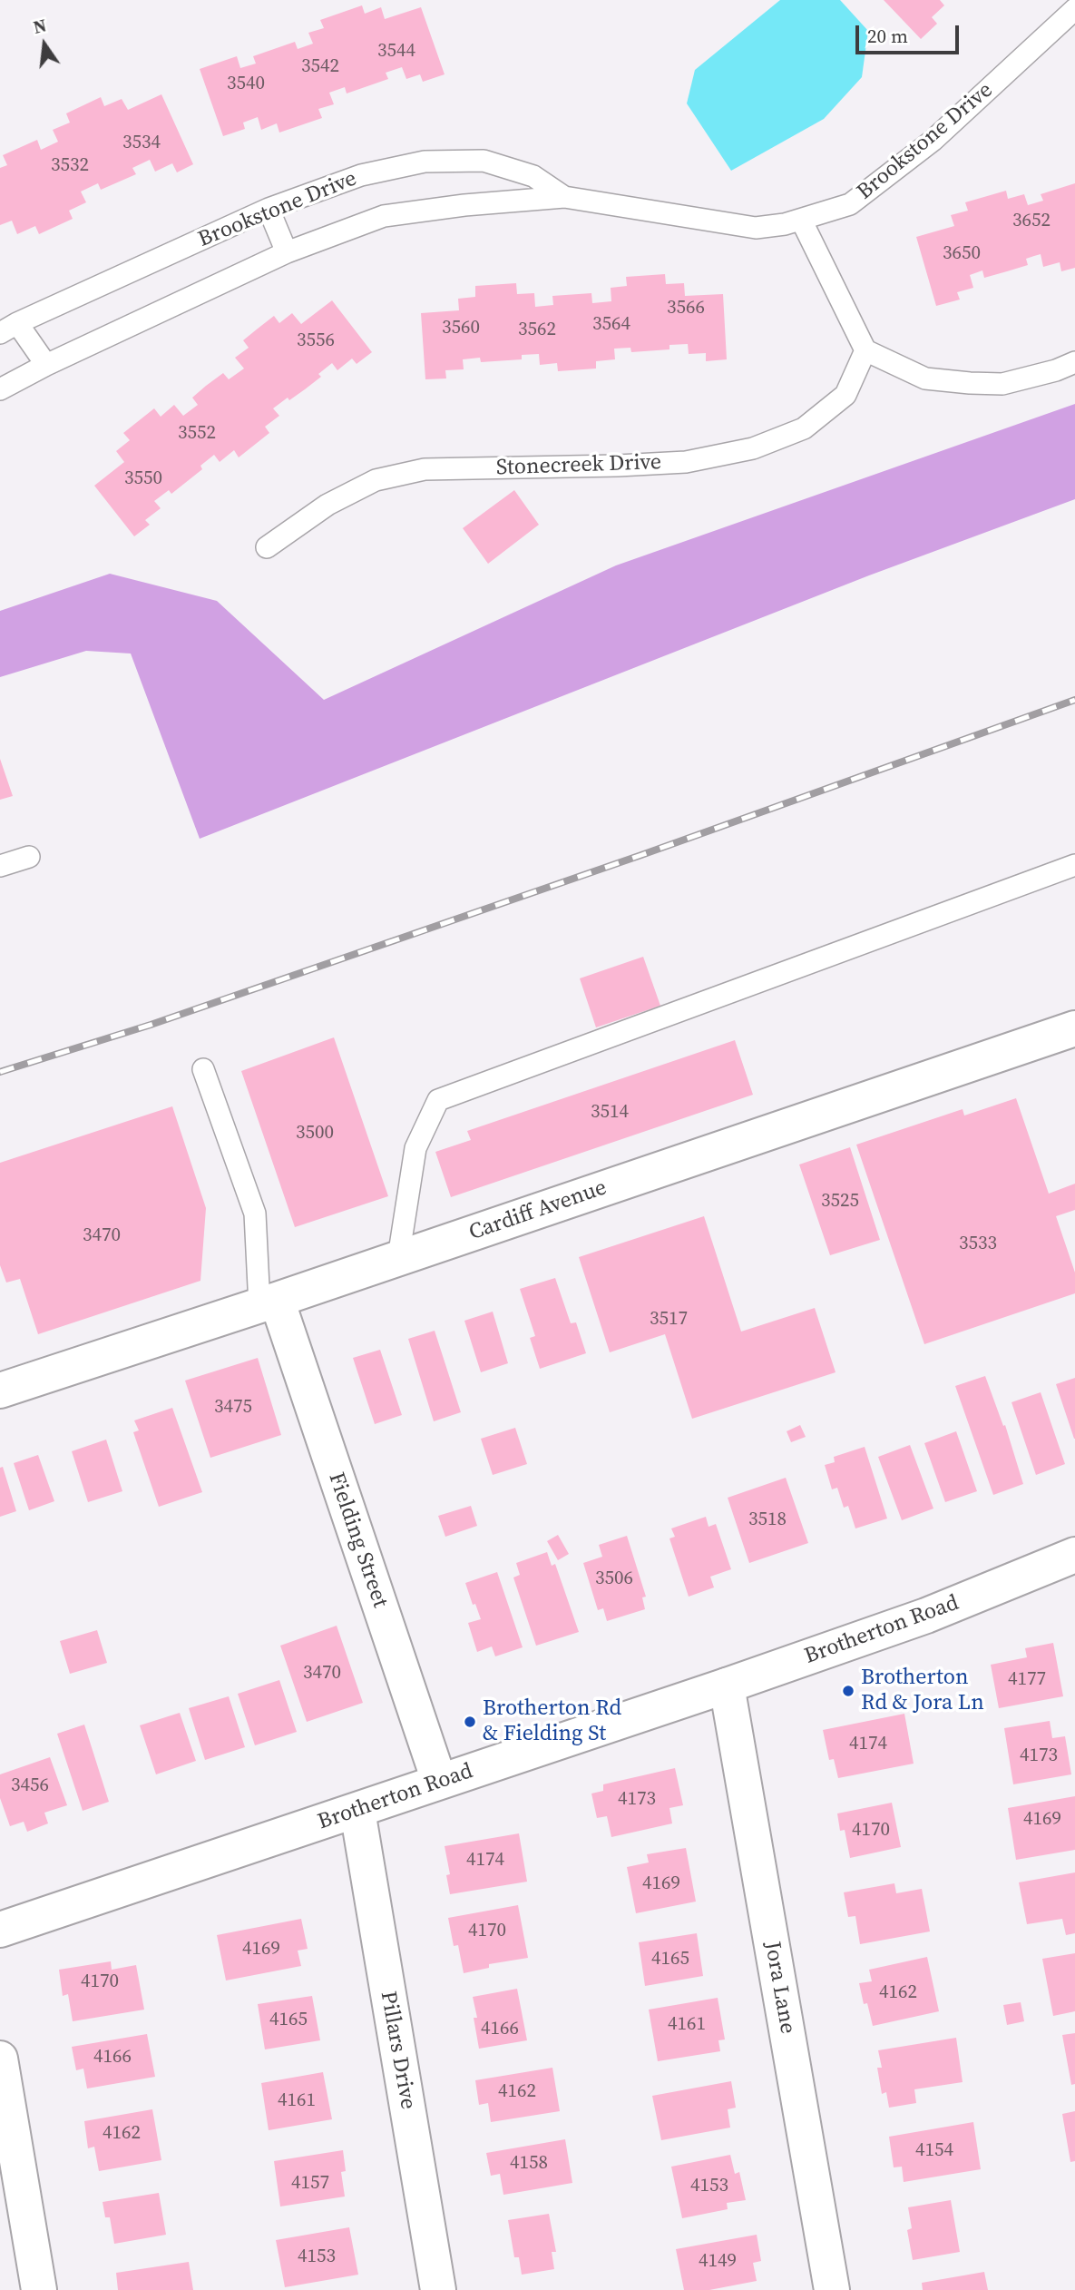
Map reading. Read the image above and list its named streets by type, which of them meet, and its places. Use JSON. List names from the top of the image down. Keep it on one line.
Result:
{"streets":{"street":["Cardiff Avenue","Fielding Street","Brotherton Road","Jora Lane","Pillars Drive"],"lane":["Brookstone Drive","Stonecreek Drive"]},"crossings":[["Cardiff Avenue","Fielding Street"],["Fielding Street","Brotherton Road"],["Brotherton Road","Jora Lane"],["Brotherton Road","Pillars Drive"]],"places":["Brotherton Rd & Jora Ln","Brotherton Rd & Fielding St"],"house_numbers":["3544","3542","3540","3534","3532","3652","3650","3566","3564","3560","3562","3556","3552","3550","3514","3500","3525","3470","3533","3517","3475","3518","3506","3470","4177","4174","4173","3456","4173","4169","4170","4174","4169","4170","4169","4165","4170","4162","4165","4161","4166","4166","4162","4161","4162","4154","4158","4157","4153","4153","4149"],"scale_bar":"20 m","north":"top"}
